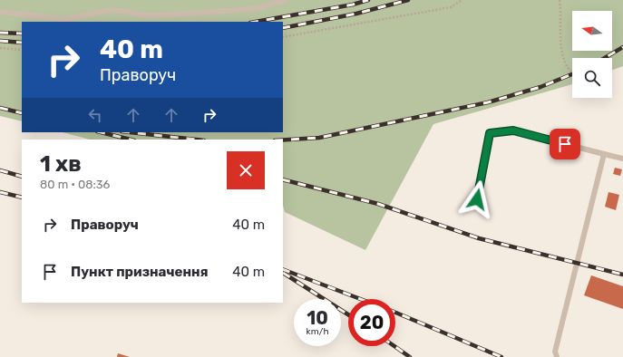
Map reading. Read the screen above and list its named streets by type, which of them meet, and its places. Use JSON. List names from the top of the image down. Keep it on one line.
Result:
{"north":"left","page":{"turn":["40 m","Праворуч"],"heading":["1 хв","80 m · 08:36"],"list":[{"name":"Праворуч","value":"40 m"},{"name":"Пункт призначення","value":"40 m"}],"speed":"10 km/h","limit":"20"}}
